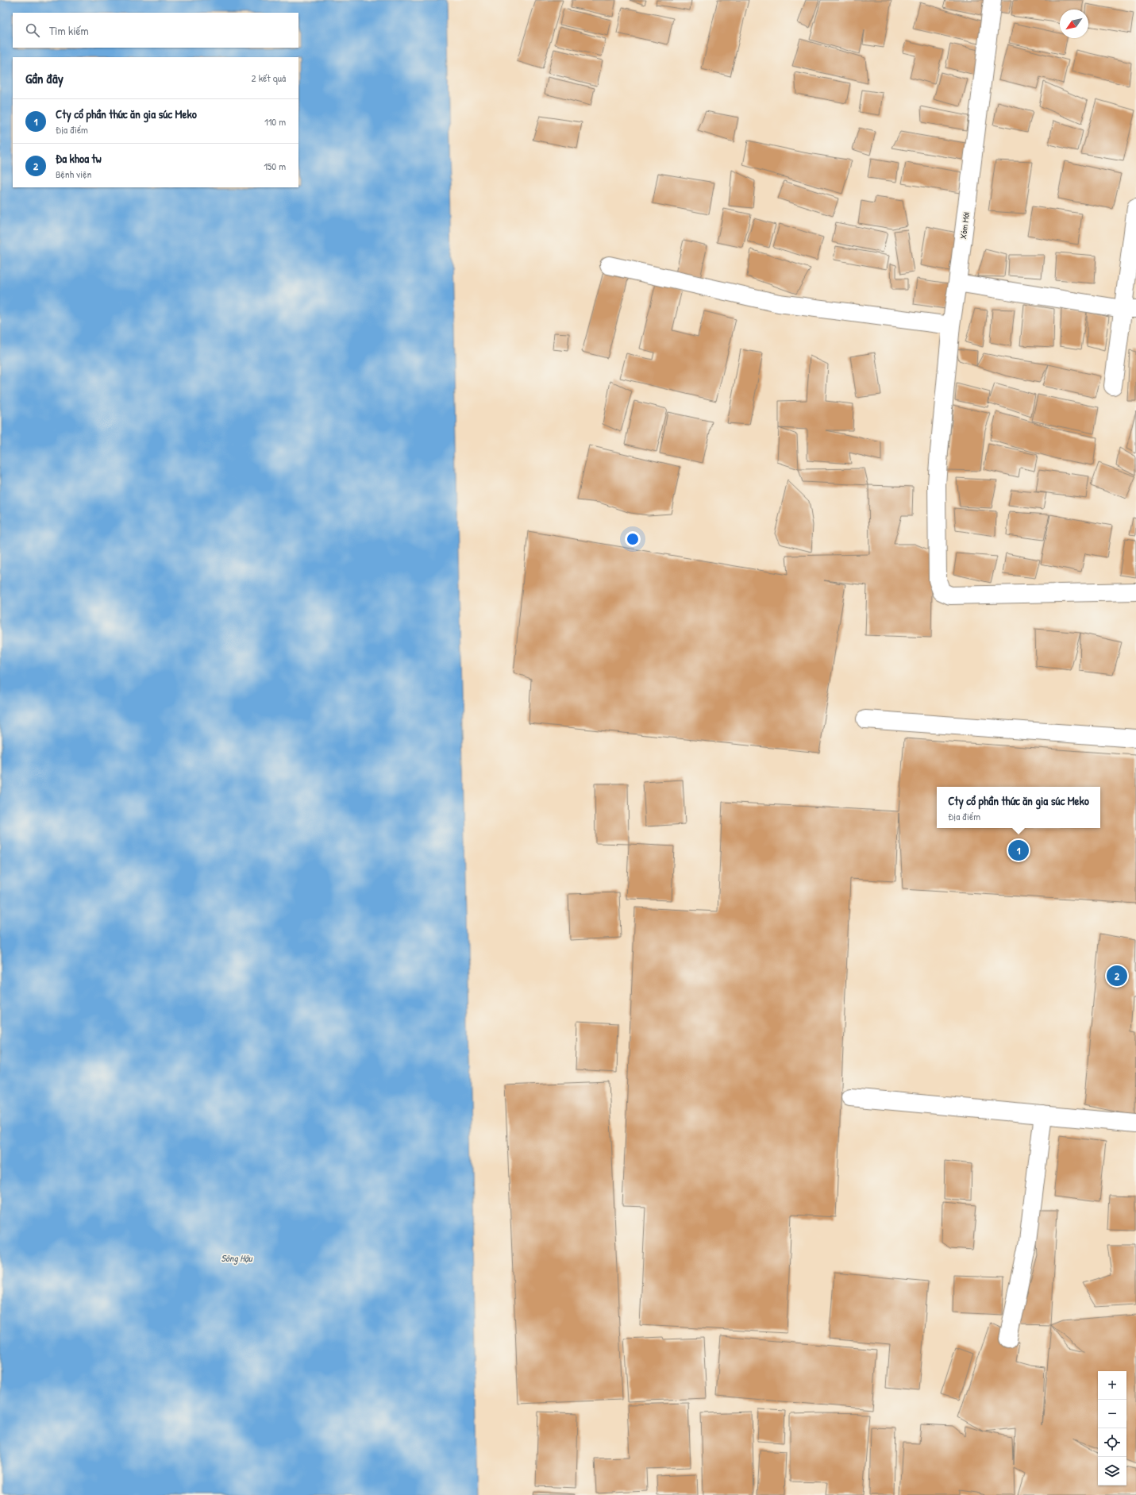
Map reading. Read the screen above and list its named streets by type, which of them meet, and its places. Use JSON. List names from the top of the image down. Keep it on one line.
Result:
{"streets":{"street":["Xóm Mới"]},"water":["Sông Hậu"],"north":"bottom left","page":{"search":"Tìm kiếm","heading":["Gần đây","2 kết quả"],"list":[{"mark":"1","name":"Cty cổ phần thức ăn gia súc Meko","note":"Địa điểm","value":"110 m"},{"mark":"2","name":"Đa khoa tw","note":"Bệnh viện","value":"150 m"}],"popup":["Cty cổ phần thức ăn gia súc Meko","Địa điểm"],"pins":["1","2"],"map_buttons":["+","−"]}}
